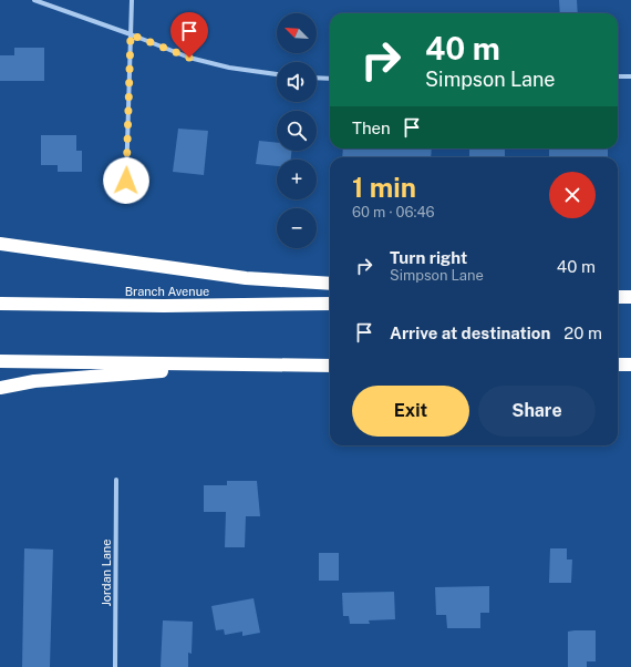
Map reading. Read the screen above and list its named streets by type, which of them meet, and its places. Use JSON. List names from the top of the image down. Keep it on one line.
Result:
{"streets":{"highway":["Branch Avenue"],"street":["Jordan Lane"]},"north":"top left","page":{"map_buttons":["+","−"],"turn":["40 m","Simpson Lane"],"then":"Then","heading":["1 min","60 m · 06:46"],"list":[{"name":"Turn right","note":"Simpson Lane","value":"40 m"},{"name":"Arrive at destination","value":"20 m"}],"buttons":["Exit","Share"]}}
